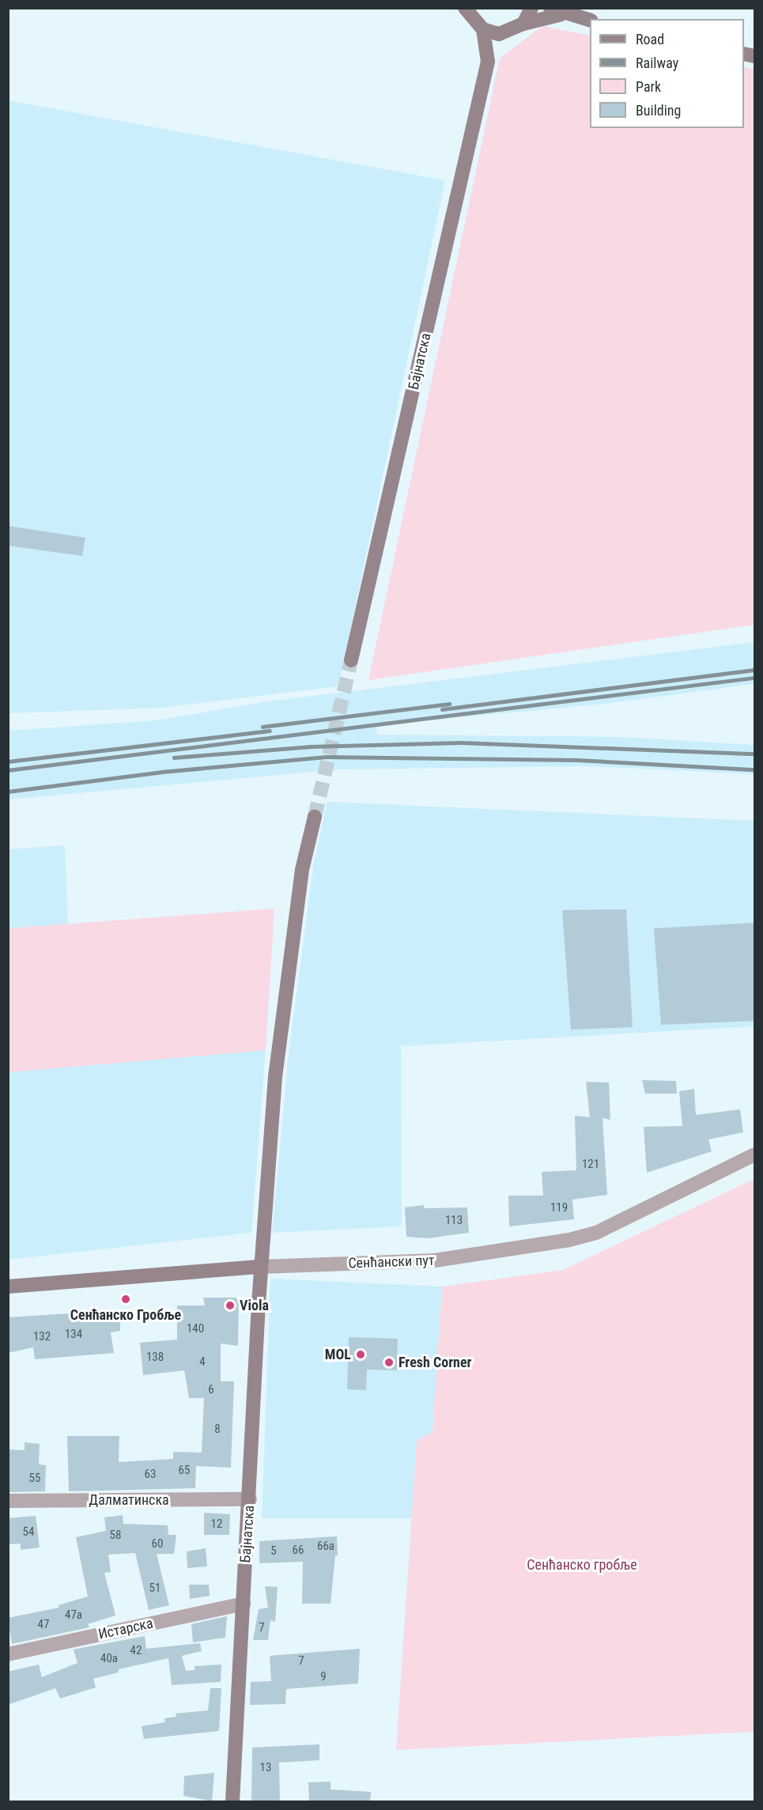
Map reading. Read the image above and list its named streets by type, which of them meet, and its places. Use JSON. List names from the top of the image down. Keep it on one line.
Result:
{"streets":{"main road":["Бајнатска","Сенћански пут"],"street":["Далматинска","Истарска"]},"crossings":[["Бајнатска","Сенћански пут"],["Бајнатска","Далматинска"],["Бајнатска","Истарска"]],"parks":["Сенћанско гробље"],"places":["Сенћанско Гробље","Viola","MOL","Fresh Corner"],"house_numbers":["121","119","113","140","134","132","138","4","6","8","65","63","55","12","54","58","60","66a","66","5","51","47a","47","7","42","40a","7","9","13"],"legend":["Road","Railway","Park","Building"]}
